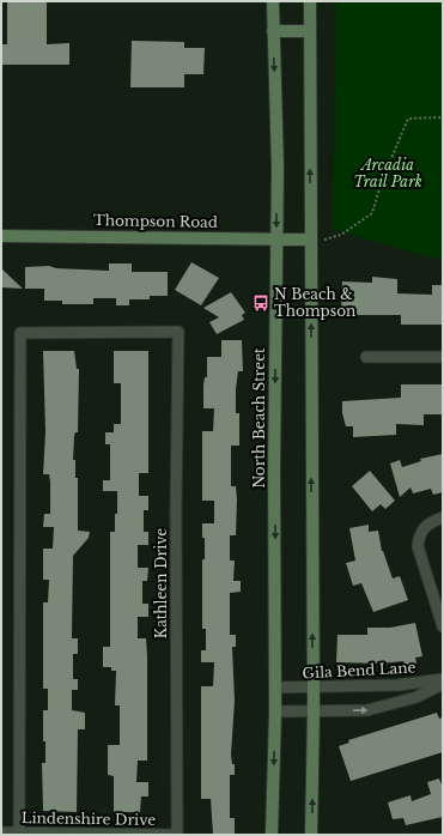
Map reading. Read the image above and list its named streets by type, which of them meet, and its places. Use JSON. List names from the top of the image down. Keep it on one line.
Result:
{"streets":{"main road":["Thompson Road","North Beach Street"],"street":["Kathleen Drive","Gila Bend Lane","Lindenshire Drive"]},"crossings":[["Thompson Road","North Beach Street"],["North Beach Street","Gila Bend Lane"],["Kathleen Drive","Lindenshire Drive"]],"parks":["Arcadia Trail Park"],"places":{"bus stop":["N Beach & Thompson"]}}
